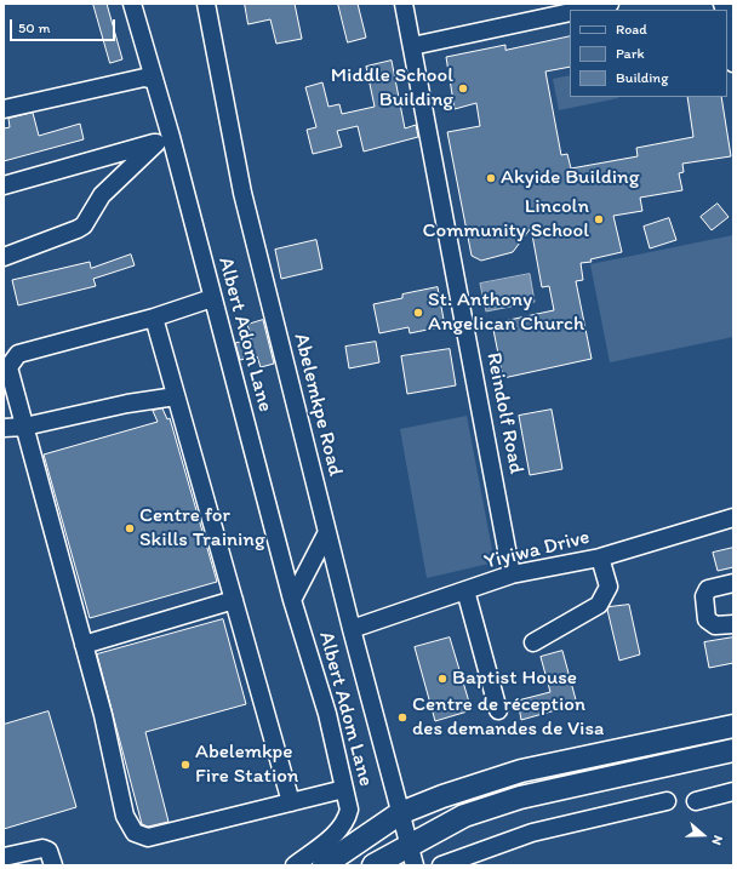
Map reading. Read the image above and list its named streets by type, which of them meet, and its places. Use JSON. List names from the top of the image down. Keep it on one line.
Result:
{"streets":{"street":["Albert Adom Lane","Abelemkpe Road","Reindolf Road","Yiyiwa Drive"]},"crossings":[["Abelemkpe Road","Yiyiwa Drive"],["Reindolf Road","Yiyiwa Drive"]],"places":["Middle School Building","Akyide Building","Lincoln Community School","St. Anthony Angelican Church","Centre for Skills Training","Baptist House","Centre de réception des demandes de Visa","Abelemkpe Fire Station"],"legend":["Road","Park","Building"],"scale_bar":"50 m","north":"right"}
